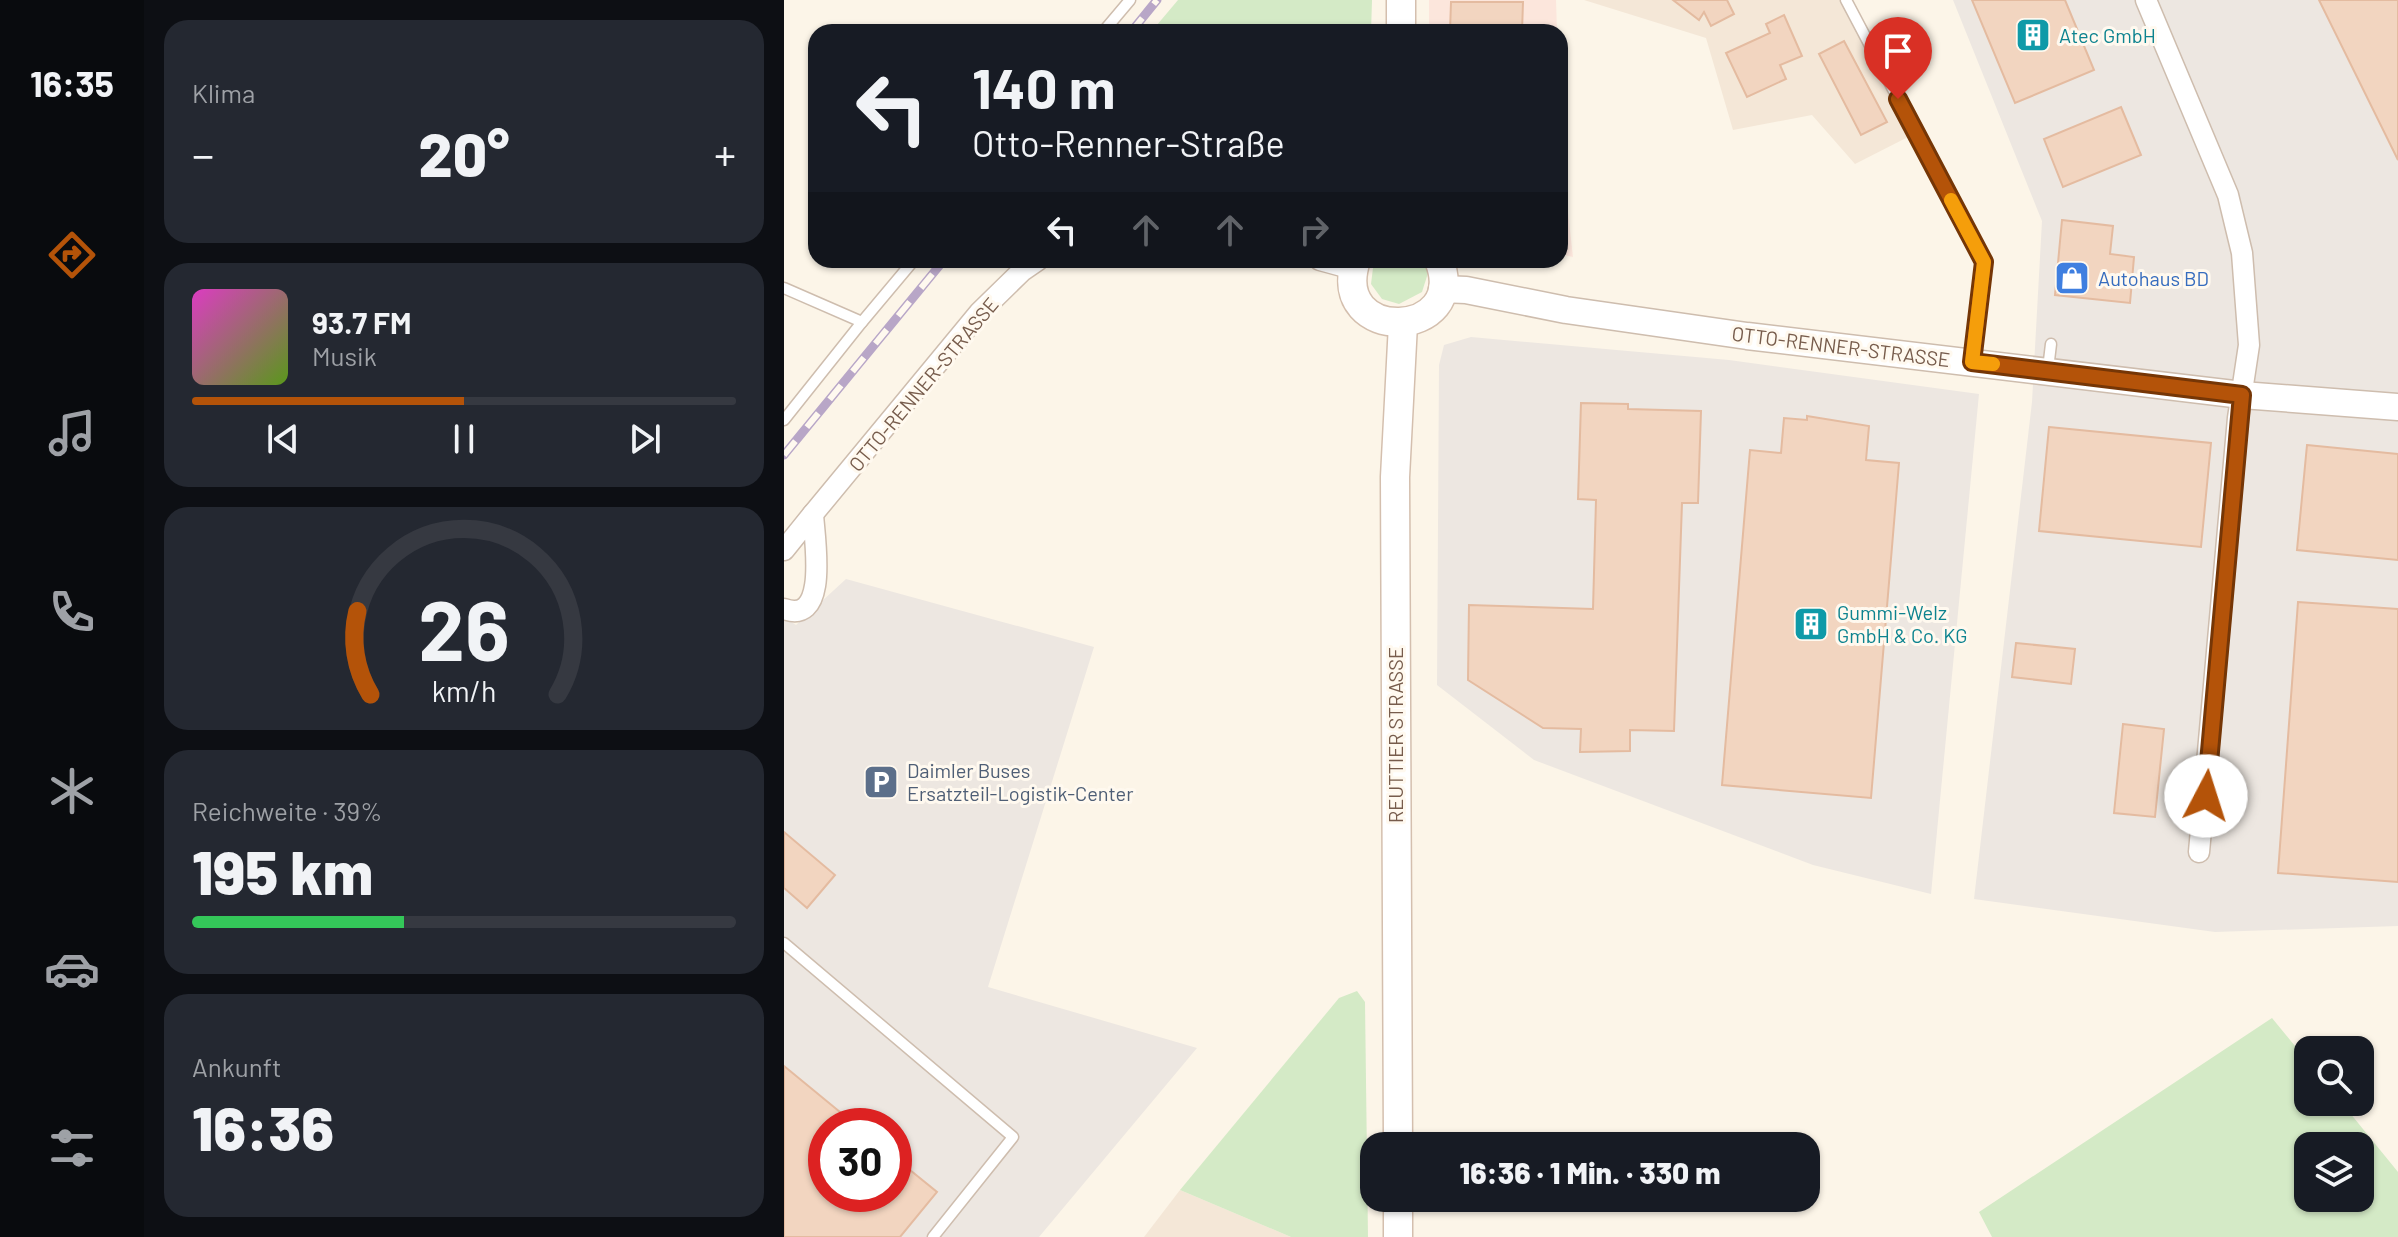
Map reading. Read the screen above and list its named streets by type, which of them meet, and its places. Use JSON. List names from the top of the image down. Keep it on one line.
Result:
{"streets":{"main road":["REUTTIER STRASSE"],"street":["OTTO-RENNER-STRASSE"]},"places":{"building":["Atec GmbH","Gummi-Welz GmbH & Co. KG"],"shop":["Autohaus BD"],"parking":["Daimler Buses Ersatzteil-Logistik-Center"]},"page":{"tabs":"16:35","tile":["Klima",["Reichweite · 39%","195 km"],["Ankunft","16:36"]],"turn":["140 m","Otto-Renner-Straße"],"heat":["−","20°","+"],"song":["93.7 FM","Musik"],"limit":"30","trip":"16:36 · 1 Min. · 330 m","gauge":["26","km/h"]}}
